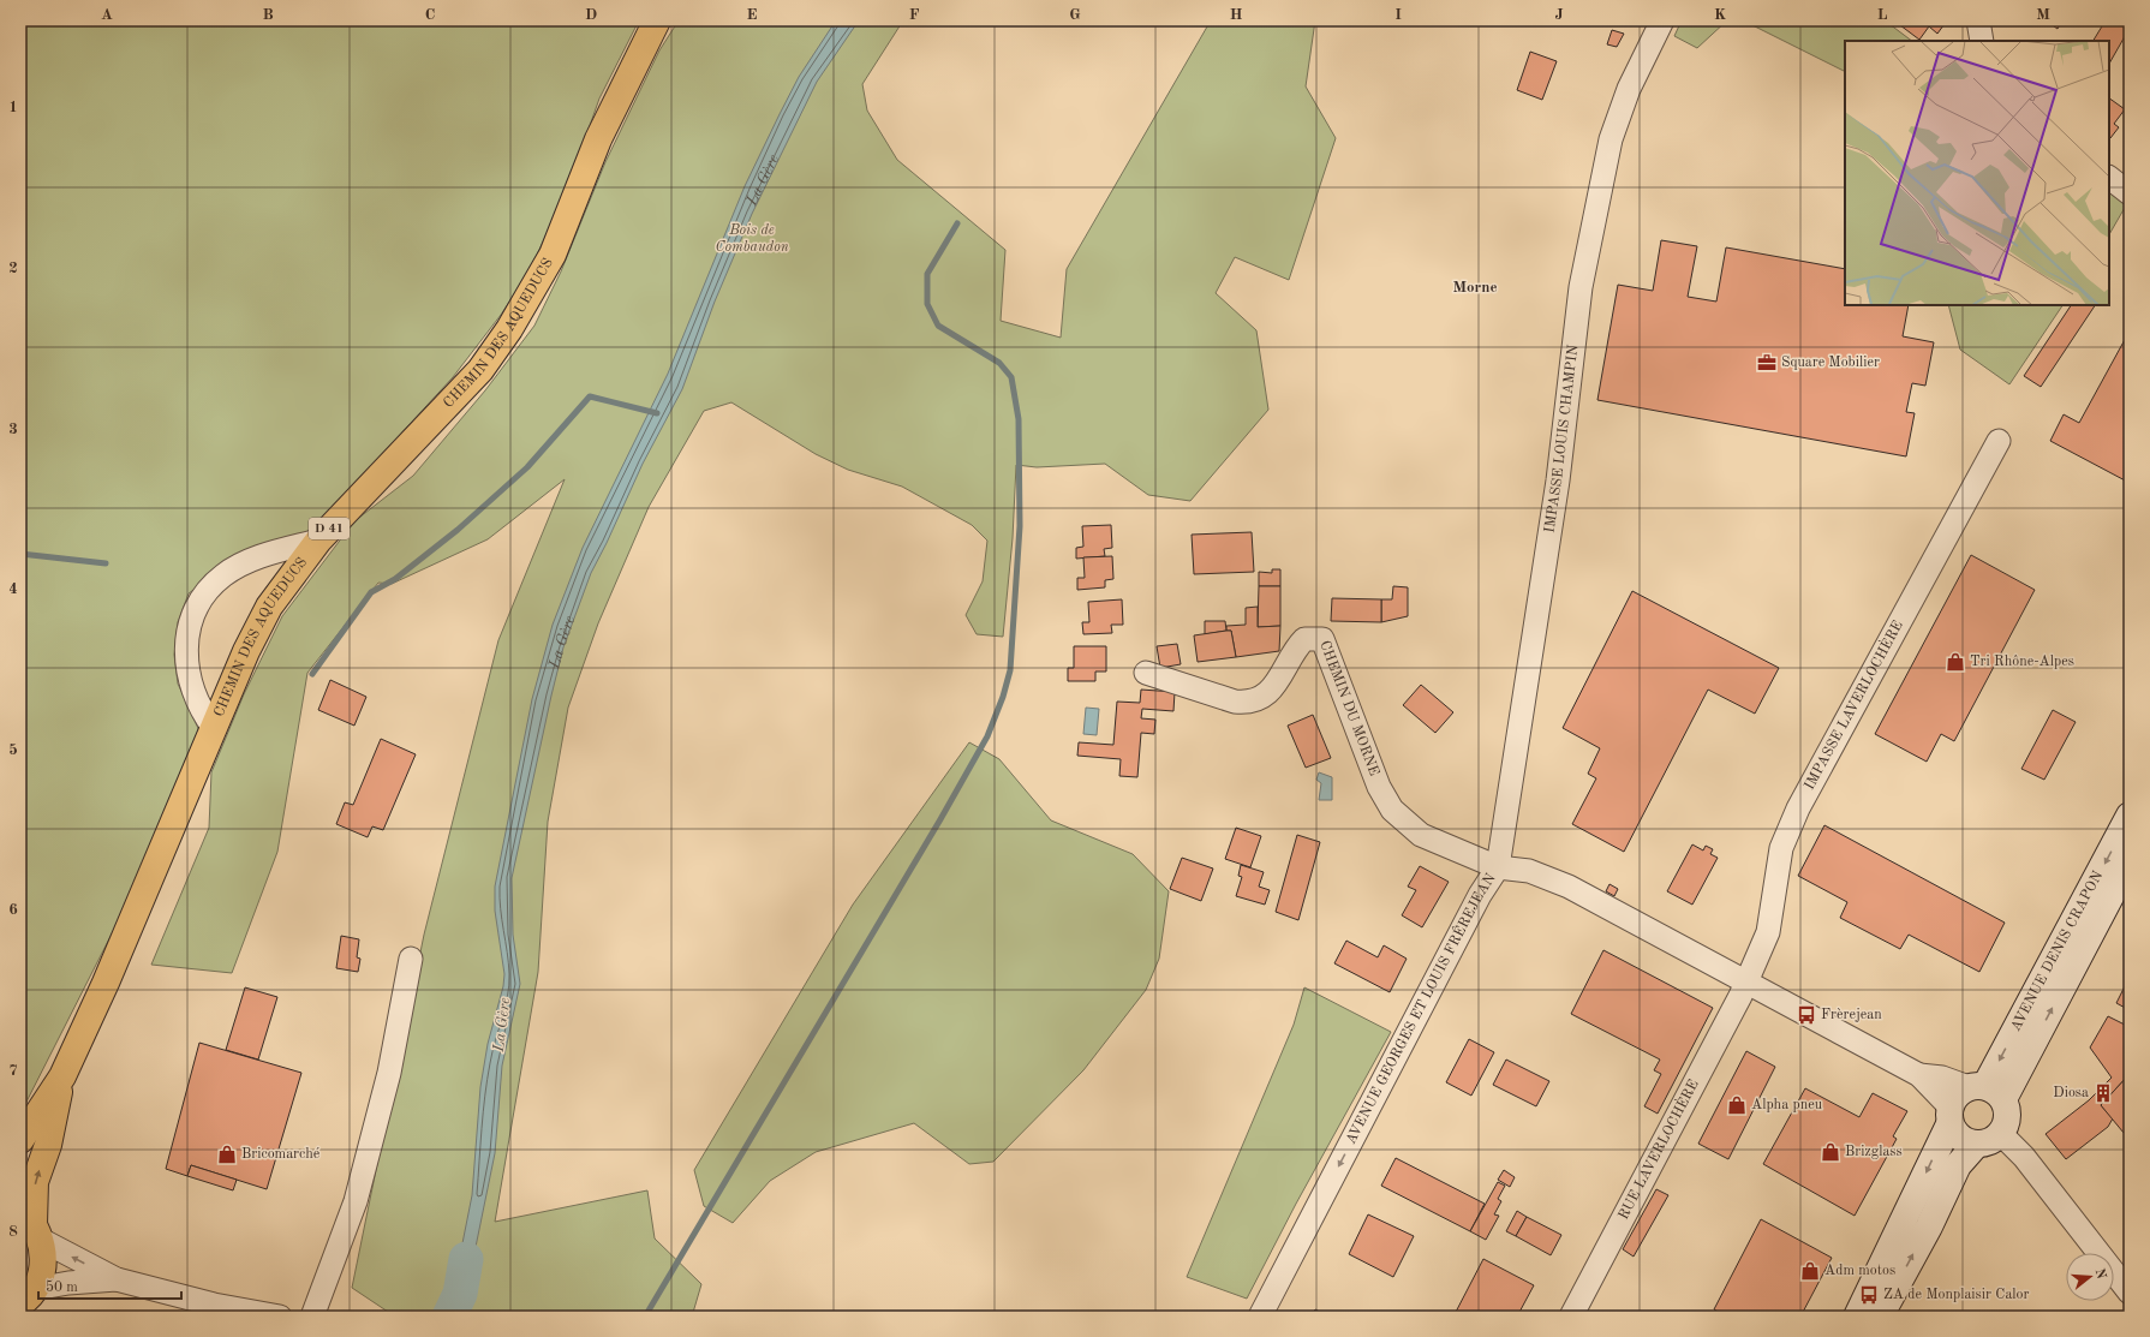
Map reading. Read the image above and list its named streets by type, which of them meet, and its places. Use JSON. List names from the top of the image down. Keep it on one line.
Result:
{"streets":{"main road":["CHEMIN DES AQUEDUCS","D 41","AVENUE DENIS CRAPON"],"street":["IMPASSE LOUIS CHAMPIN","IMPASSE LAVERLOCHÈRE","CHEMIN DU MORNE","AVENUE GEORGES ET LOUIS FRÊREJEAN","RUE LAVERLOCHÈRE"]},"crossings":[["IMPASSE LOUIS CHAMPIN","CHEMIN DU MORNE"],["IMPASSE LOUIS CHAMPIN","AVENUE GEORGES ET LOUIS FRÊREJEAN"],["IMPASSE LAVERLOCHÈRE","AVENUE GEORGES ET LOUIS FRÊREJEAN"],["IMPASSE LAVERLOCHÈRE","RUE LAVERLOCHÈRE"],["CHEMIN DU MORNE","AVENUE GEORGES ET LOUIS FRÊREJEAN"],["AVENUE DENIS CRAPON","AVENUE GEORGES ET LOUIS FRÊREJEAN"],["AVENUE GEORGES ET LOUIS FRÊREJEAN","RUE LAVERLOCHÈRE"]],"one_way":["AVENUE GEORGES ET LOUIS FRÊREJEAN"],"districts":["Morne"],"water":["La Gère"],"parks":["Bois de Combaudon"],"places":{"office":["Square Mobilier"],"shop":["Tri Rhône-Alpes","Alpha pneu","Brizglass","Bricomarché","Adm motos"],"bus stop":["Frèrejean","ZA de Monplaisir Calor"],"building":["Diosa"]},"scale_bar":"50 m","north":"right","grid":{"columns":["A","B","C","D","E","F","G","H","I","J","K","L","M"],"rows":["1","2","3","4","5","6","7","8"]}}
